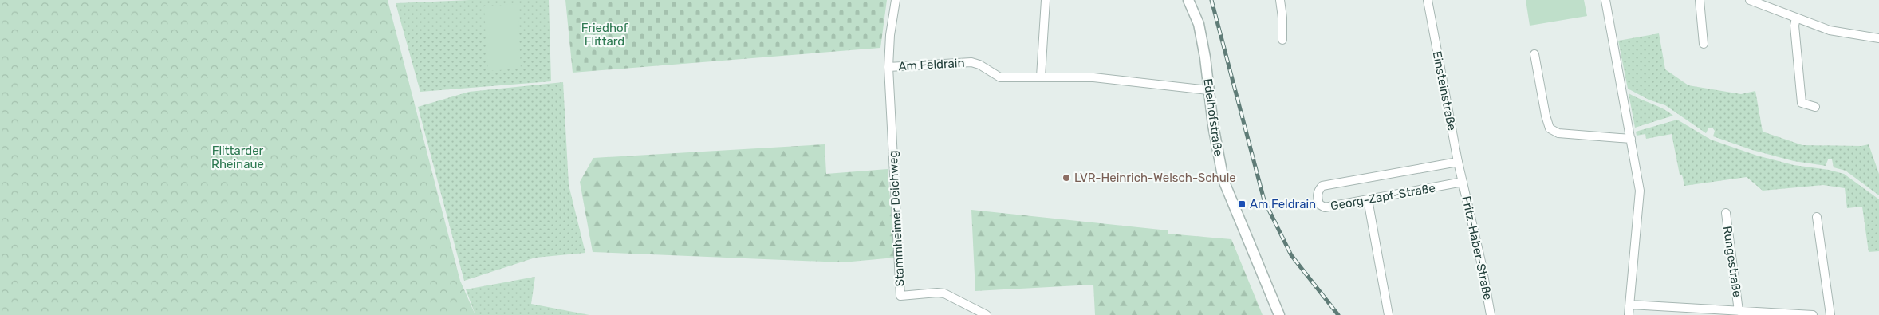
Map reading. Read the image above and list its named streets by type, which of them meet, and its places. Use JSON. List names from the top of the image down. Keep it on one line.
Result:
{"streets":{"street":["Am Feldrain","Einsteinstraße","Edelhofstraße","Georg-Zapf-Straße","Stammheimer Deichweg","Fritz-Haber-Straße","Rungestraße"]},"crossings":[["Am Feldrain","Edelhofstraße"],["Am Feldrain","Stammheimer Deichweg"],["Einsteinstraße","Georg-Zapf-Straße"],["Einsteinstraße","Fritz-Haber-Straße"],["Georg-Zapf-Straße","Fritz-Haber-Straße"]],"parks":["Friedhof Flittard","Flittarder Rheinaue"],"places":{"other":["LVR-Heinrich-Welsch-Schule"],"transit":["Am Feldrain"]}}
